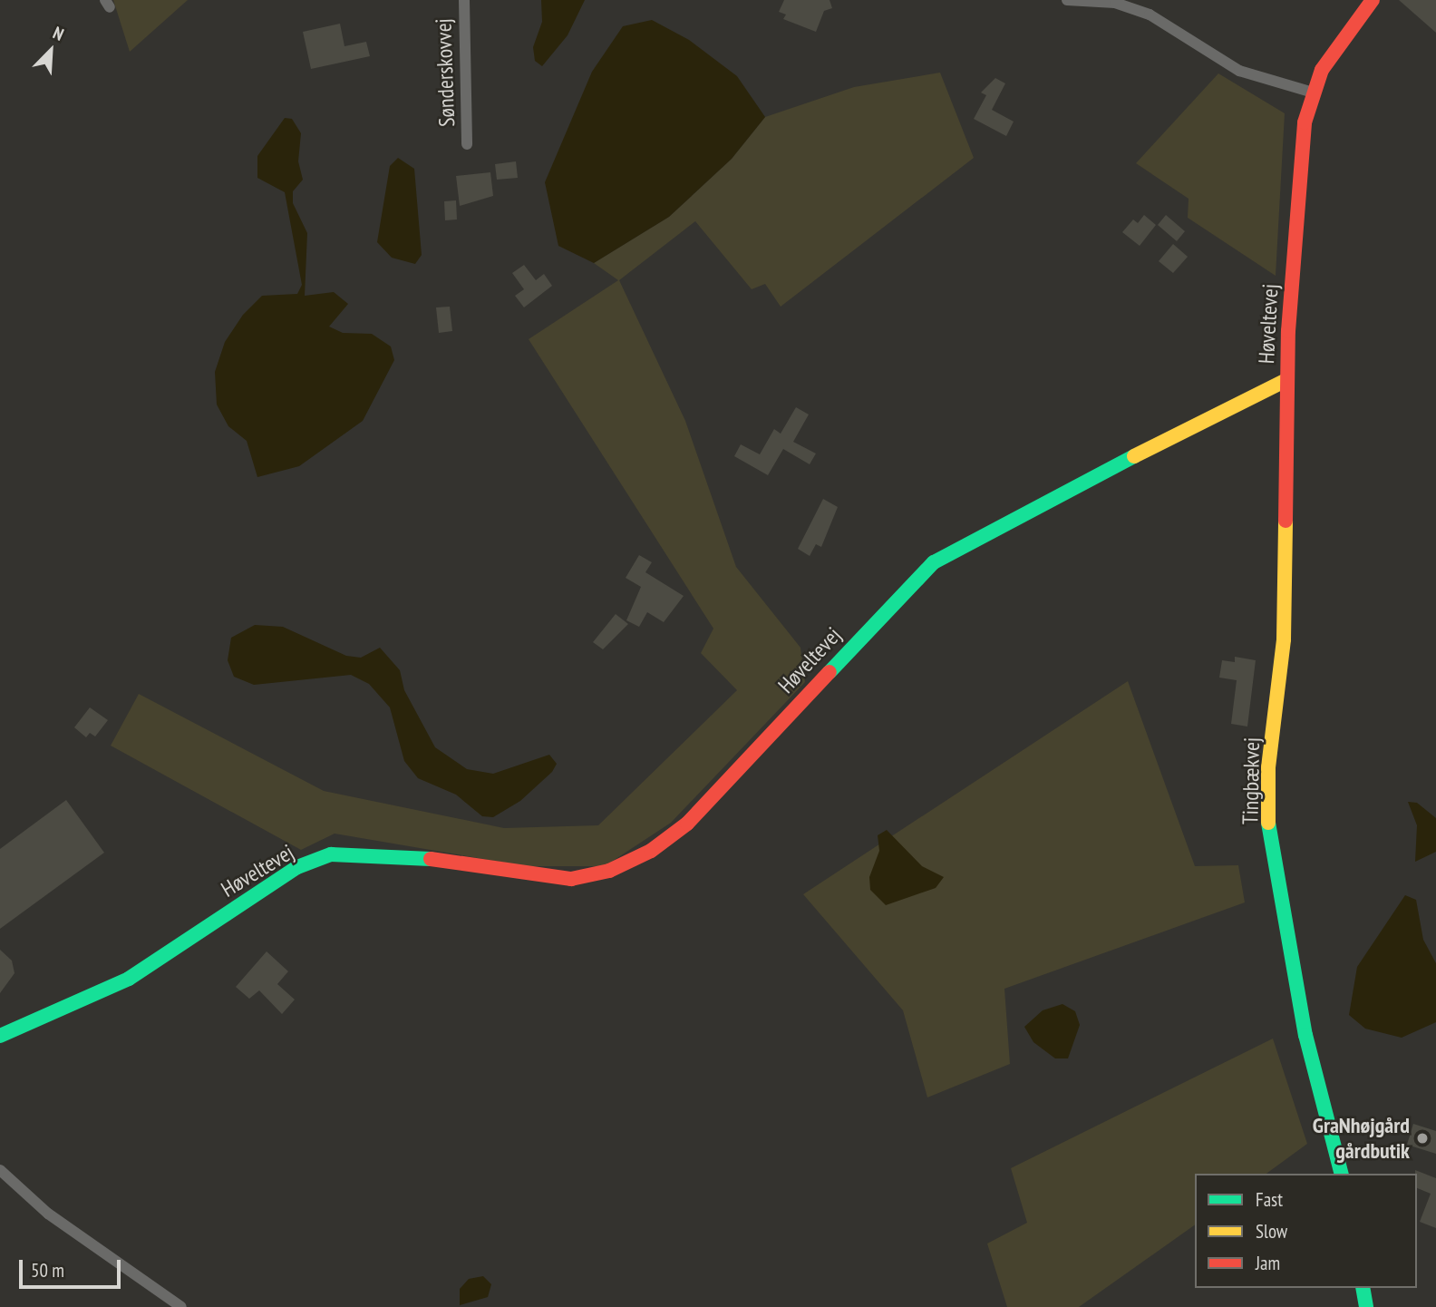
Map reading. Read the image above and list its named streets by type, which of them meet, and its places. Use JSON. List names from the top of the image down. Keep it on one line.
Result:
{"streets":{"street":["Sønderskovvej","Høveltevej","Tingbækvej"]},"crossings":[["Høveltevej","Tingbækvej"]],"places":["GraNhøjgård gårdbutik"],"legend":["Fast","Slow","Jam"],"scale_bar":"50 m","north":"top right"}
